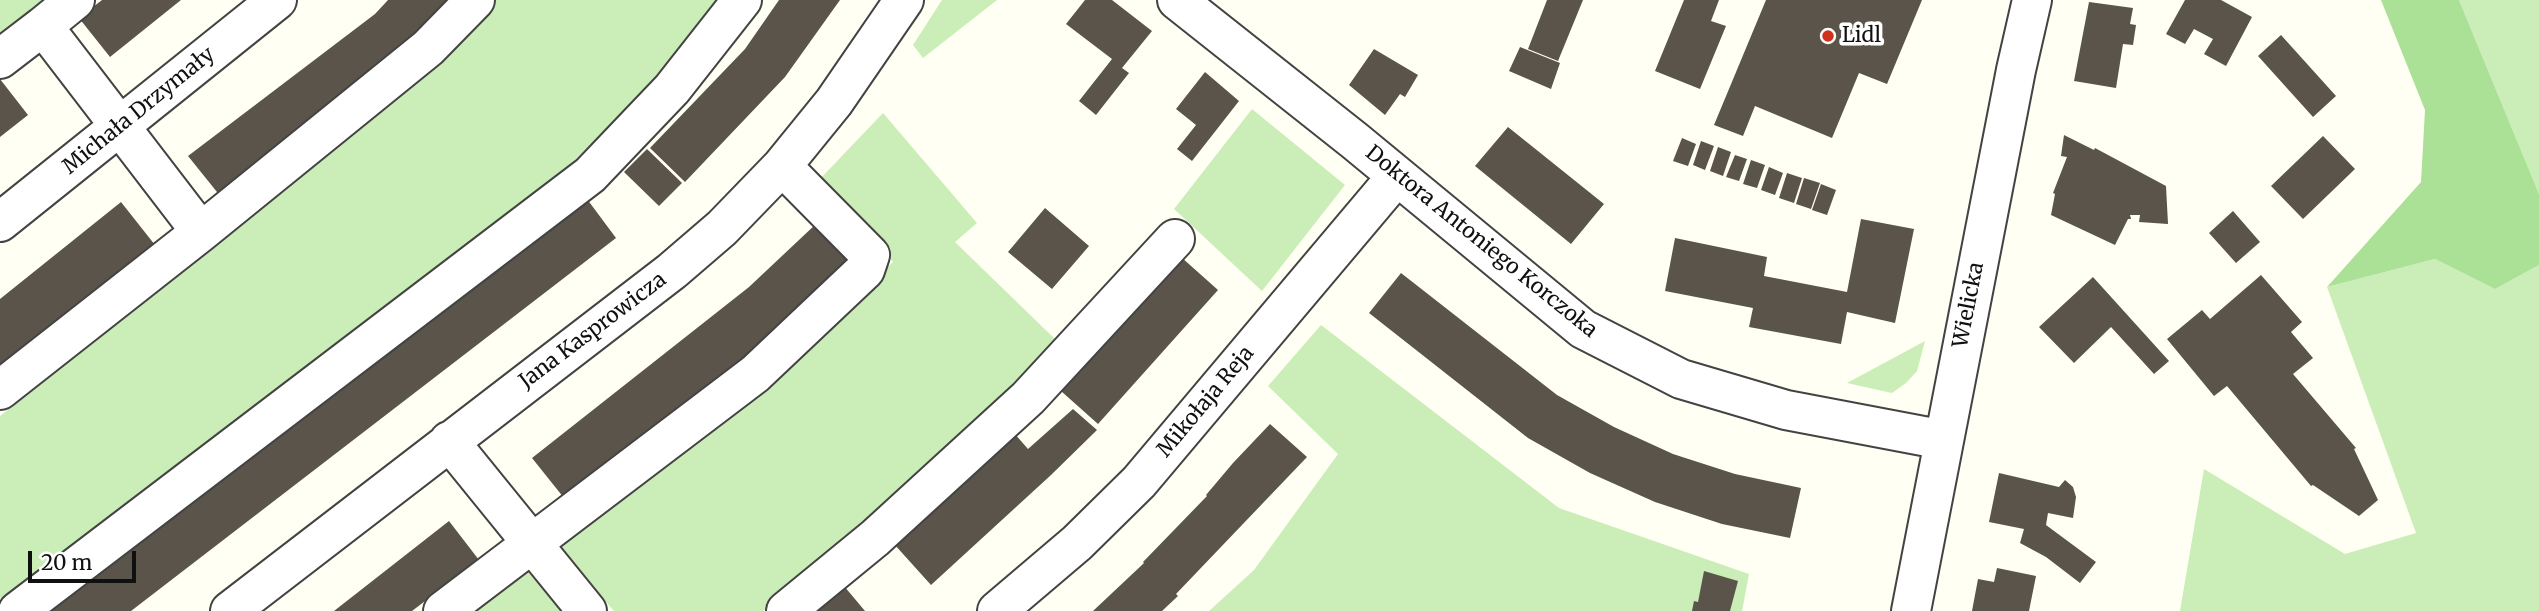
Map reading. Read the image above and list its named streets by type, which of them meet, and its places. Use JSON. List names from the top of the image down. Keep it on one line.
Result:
{"streets":{"street":["Michała Drzymały","Doktora Antoniego Korczoka","Wielicka","Jana Kasprowicza","Mikołaja Reja"]},"crossings":[["Doktora Antoniego Korczoka","Wielicka"],["Doktora Antoniego Korczoka","Mikołaja Reja"]],"places":["Lidl"],"scale_bar":"20 m"}
